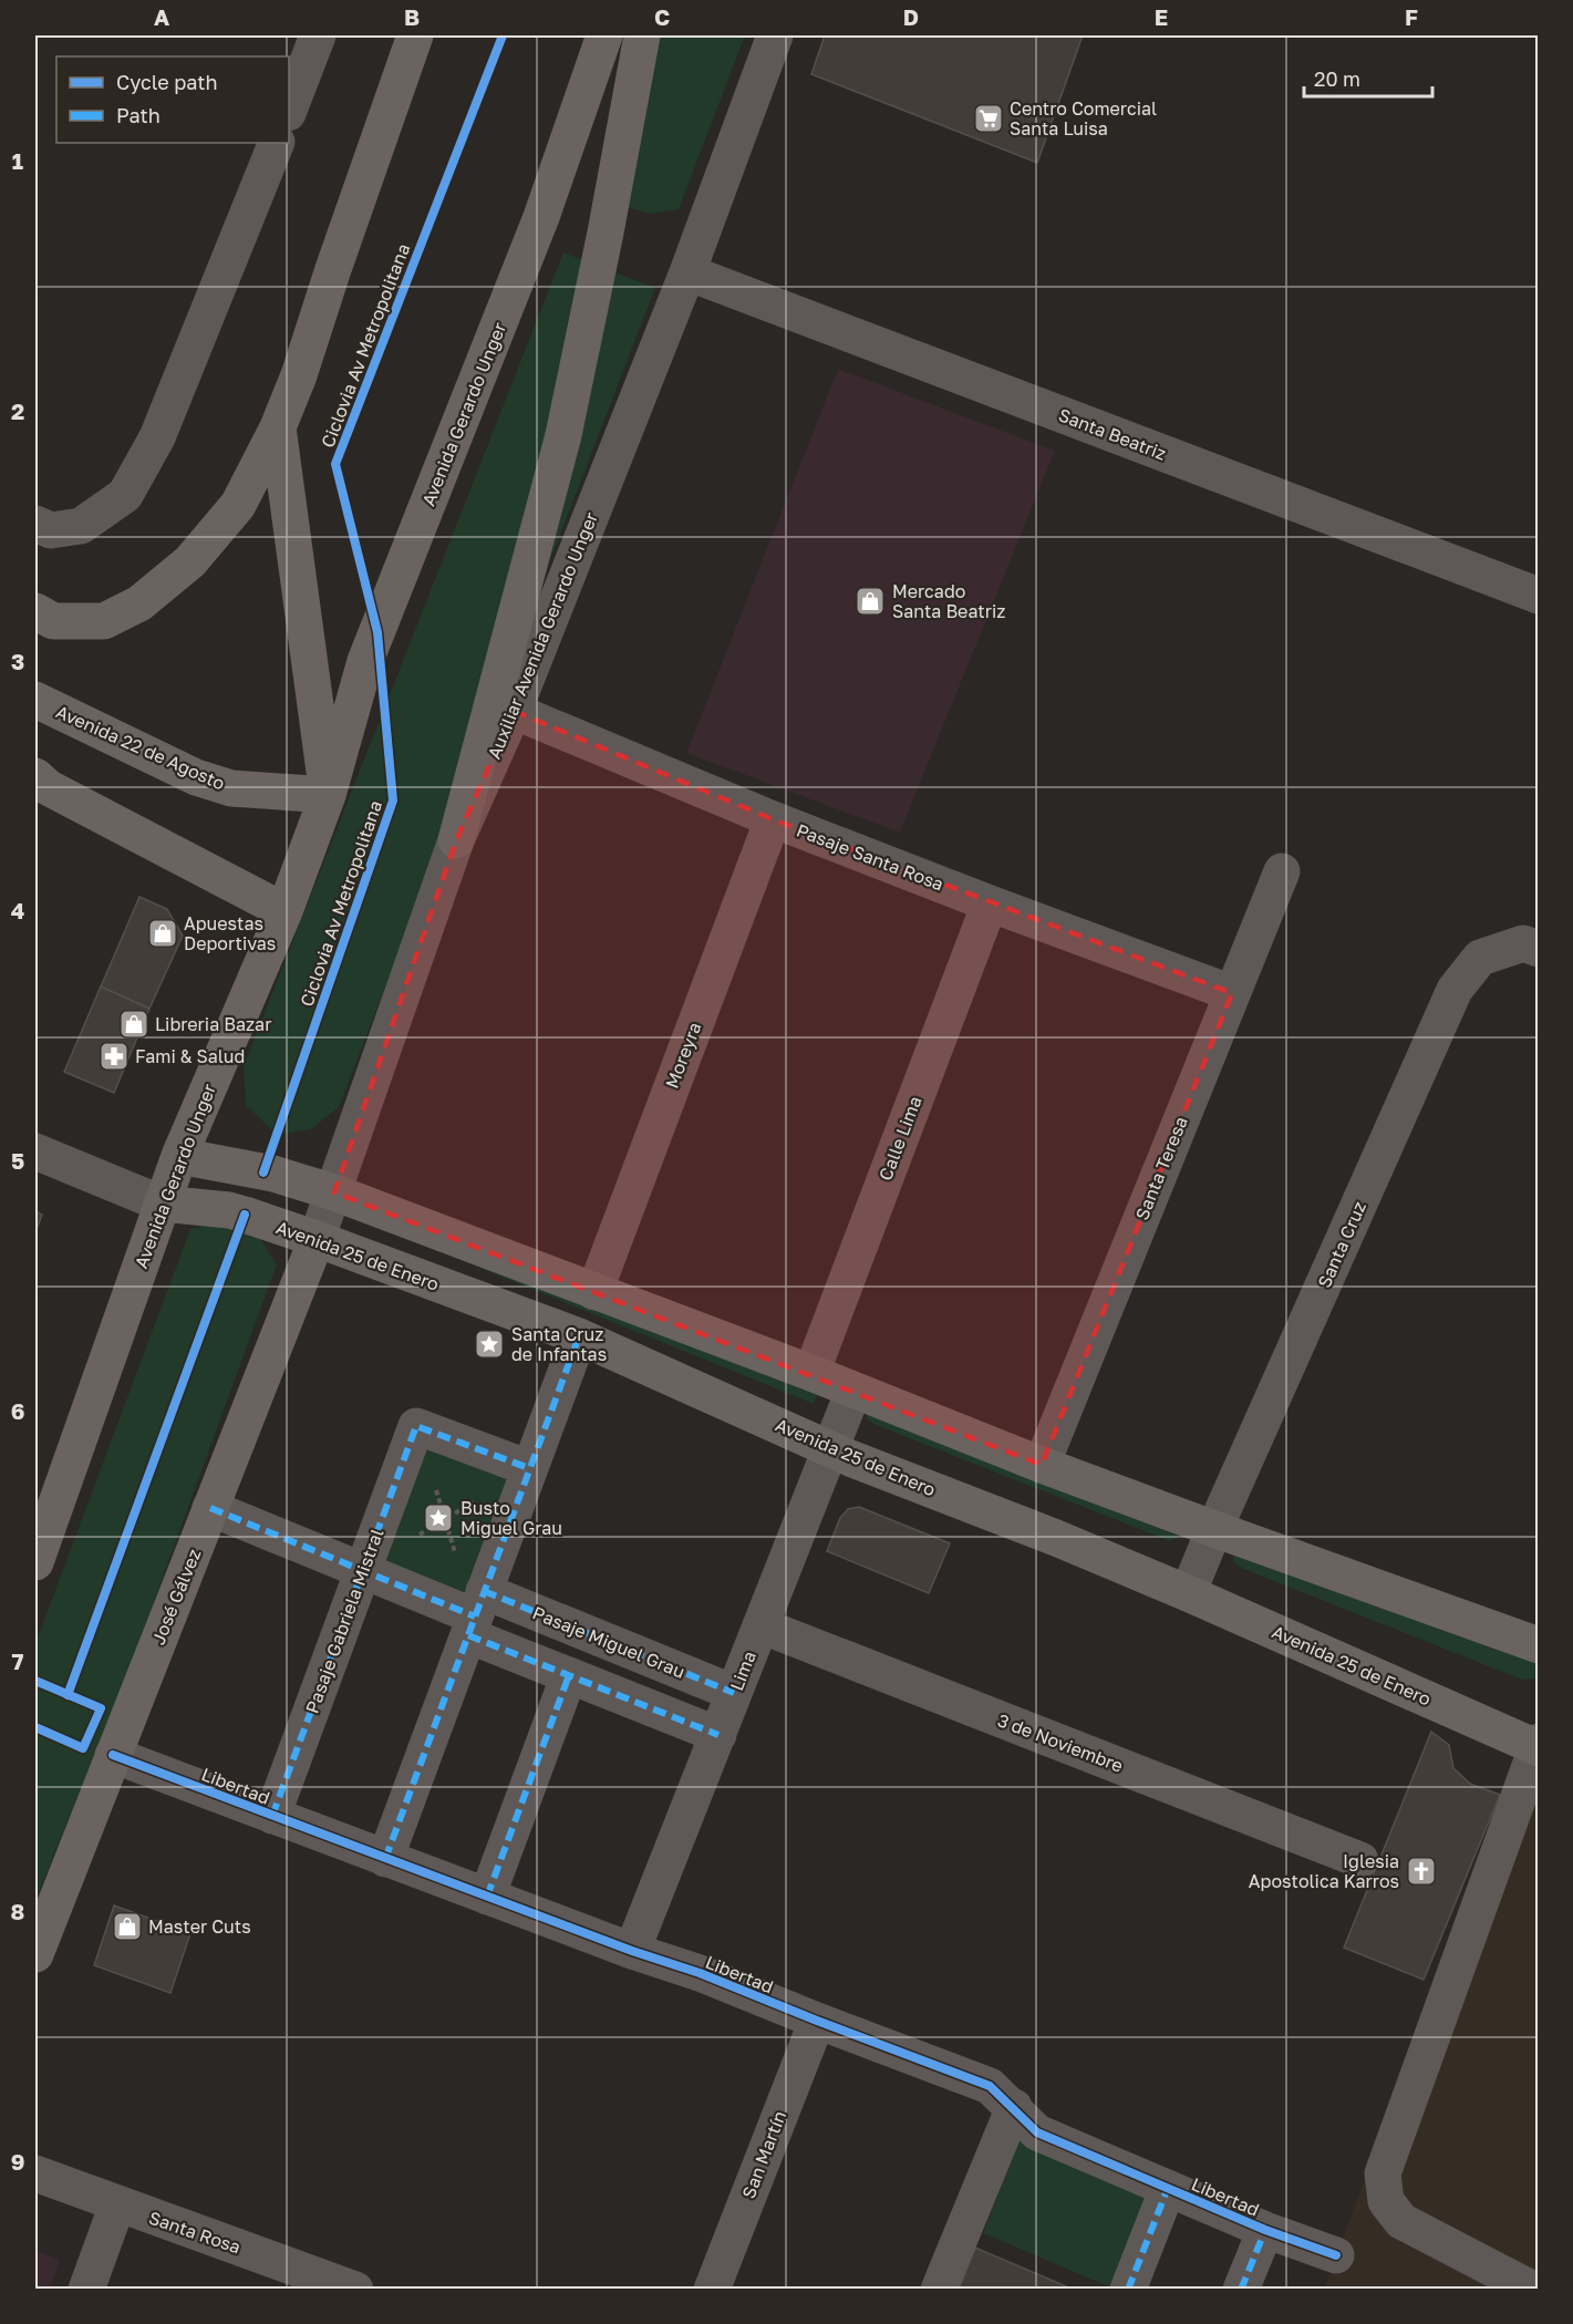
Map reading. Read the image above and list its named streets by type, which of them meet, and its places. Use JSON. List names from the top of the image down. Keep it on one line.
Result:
{"streets":{"main road":["Avenida Gerardo Unger","Avenida 22 de Agosto","Avenida 25 de Enero","José Gálvez"],"street":["Santa Beatriz","Auxiliar Avenida Gerardo Unger","Pasaje Santa Rosa","Moreyra","Calle Lima","Santa Teresa","Santa Cruz","Pasaje Gabriela Mistral","Pasaje Miguel Grau","Lima","3 de Noviembre","Libertad","San Martín","Santa Rosa"],"cycle path":["Ciclovia Av Metropolitana"]},"crossings":[["Avenida Gerardo Unger","Avenida 22 de Agosto"],["Avenida Gerardo Unger","Avenida 25 de Enero"],["Santa Beatriz","Auxiliar Avenida Gerardo Unger"],["Auxiliar Avenida Gerardo Unger","Pasaje Santa Rosa"],["Auxiliar Avenida Gerardo Unger","Avenida 25 de Enero"],["Auxiliar Avenida Gerardo Unger","José Gálvez"],["Pasaje Santa Rosa","Moreyra"],["Pasaje Santa Rosa","Calle Lima"],["Pasaje Santa Rosa","Santa Teresa"],["Santa Cruz","Avenida 25 de Enero"],["Avenida 25 de Enero","José Gálvez"],["Avenida 25 de Enero","Lima"],["José Gálvez","Pasaje Miguel Grau"],["José Gálvez","Libertad"],["Pasaje Gabriela Mistral","Pasaje Miguel Grau"],["Pasaje Gabriela Mistral","Libertad"],["Pasaje Miguel Grau","Lima"],["Lima","3 de Noviembre"],["Lima","Libertad"],["Libertad","San Martín"]],"places":{"supermarket":["Centro Comercial Santa Luisa"],"shop":["Mercado Santa Beatriz","Apuestas Deportivas","Libreria Bazar","Master Cuts"],"pharmacy":["Fami & Salud"],"place":["Santa Cruz de Infantas","Busto Miguel Grau"],"church":["Iglesia Apostolica Karros"]},"legend":["Cycle path","Path"],"scale_bar":"20 m","grid":{"columns":["A","B","C","D","E","F"],"rows":["1","2","3","4","5","6","7","8","9"]}}
